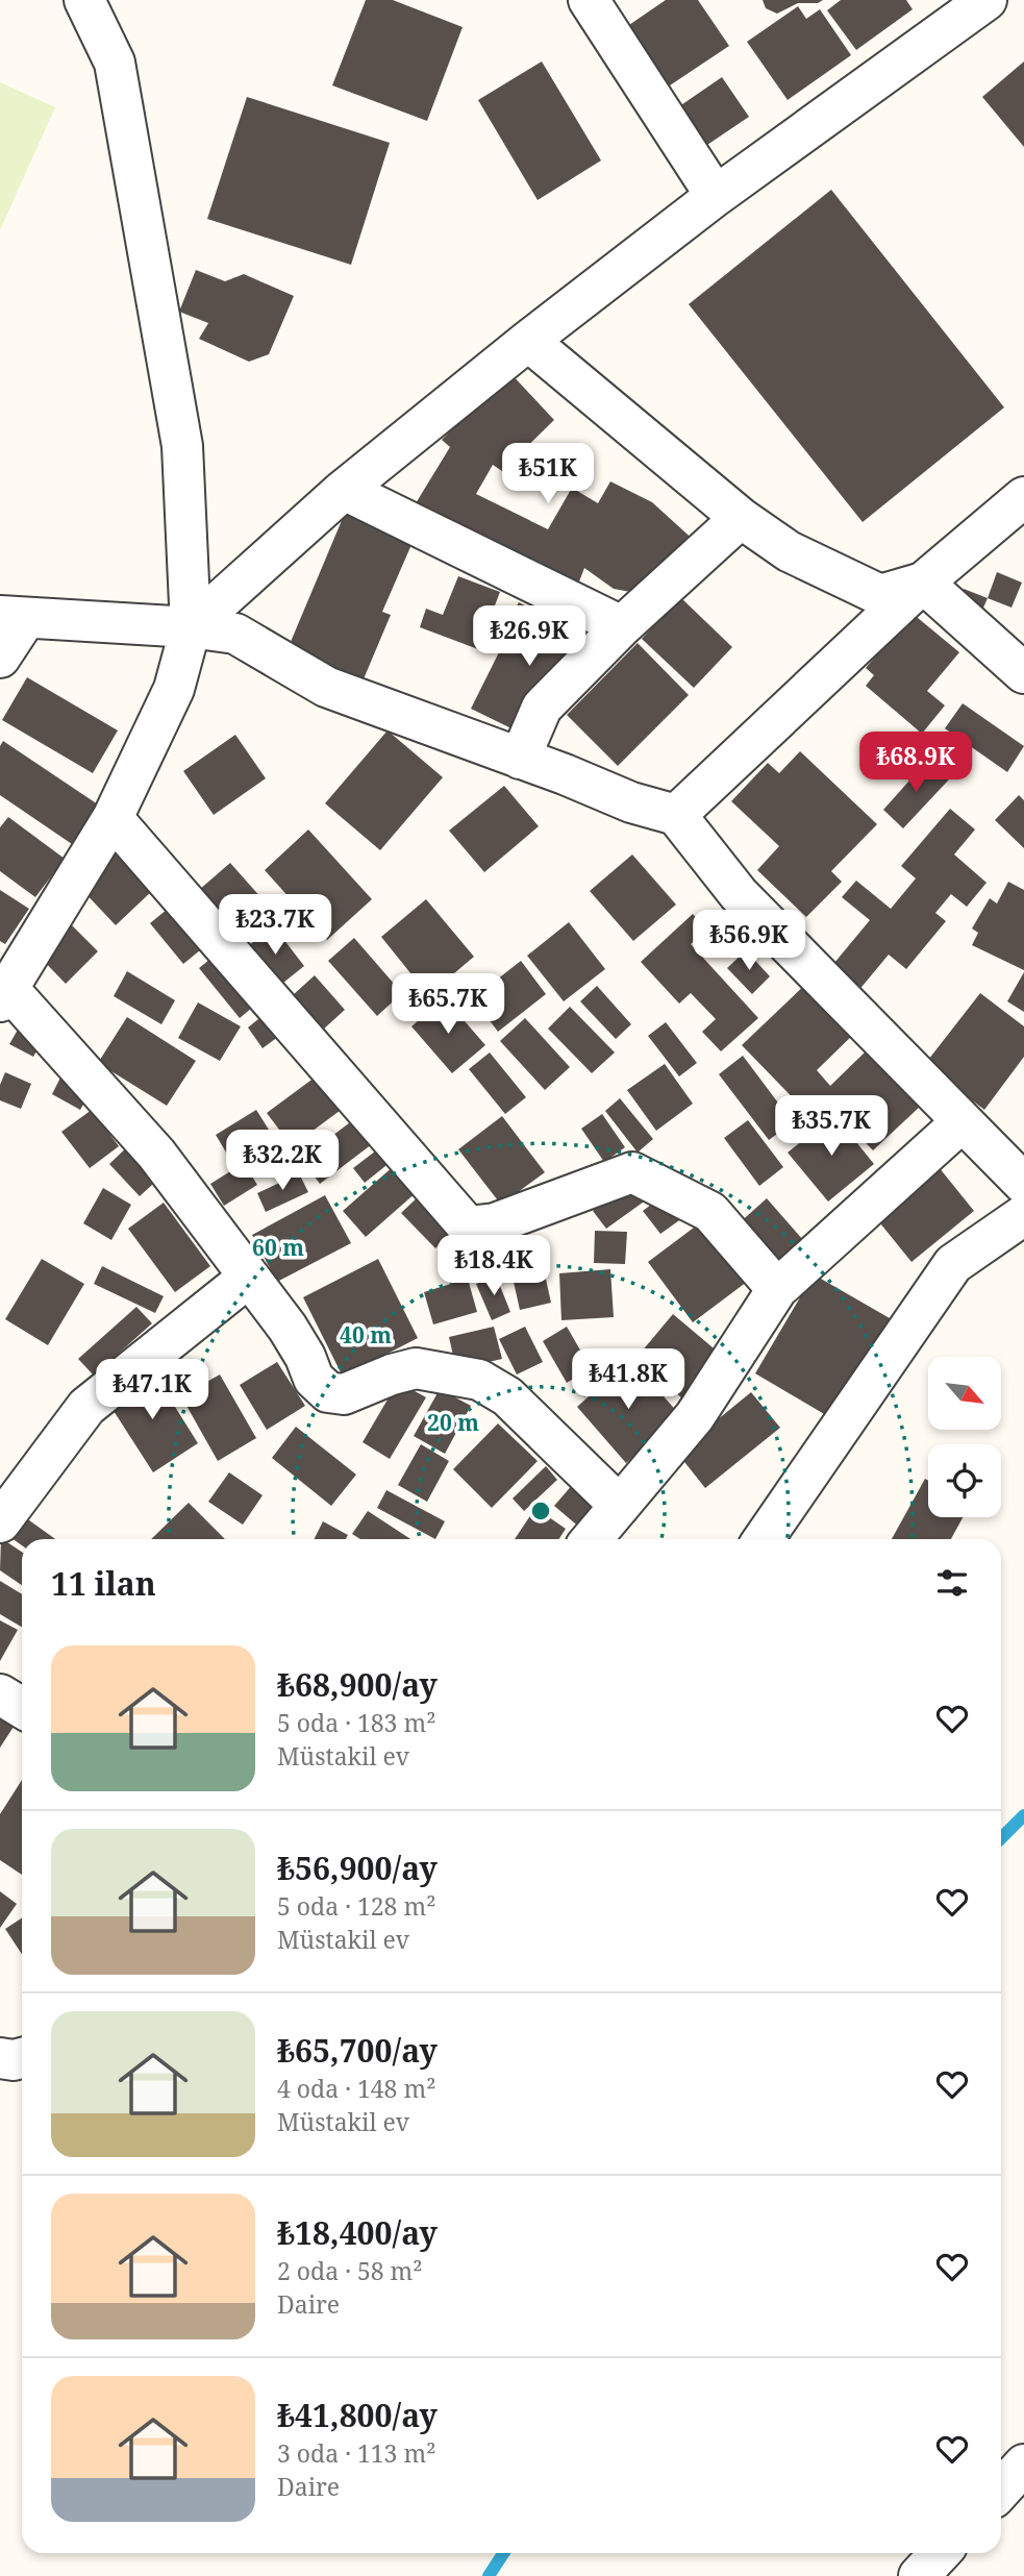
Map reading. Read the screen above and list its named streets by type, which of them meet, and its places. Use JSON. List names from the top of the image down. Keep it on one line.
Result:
{"north":"bottom right","page":{"price":["₺51K","₺26.9K","₺68.9K","₺23.7K","₺56.9K","₺65.7K","₺35.7K","₺32.2K","₺18.4K","₺41.8K","₺47.1K"],"heading":"11 ilan","list":[{"name":"₺68,900/ay","note":"5 oda · 183 m² · Müstakil ev"},{"name":"₺56,900/ay","note":"5 oda · 128 m² · Müstakil ev"},{"name":"₺65,700/ay","note":"4 oda · 148 m² · Müstakil ev"},{"name":"₺18,400/ay","note":"2 oda · 58 m² · Daire"},{"name":"₺41,800/ay","note":"3 oda · 113 m² · Daire"}]},"rings":["60 m","40 m","20 m"]}
